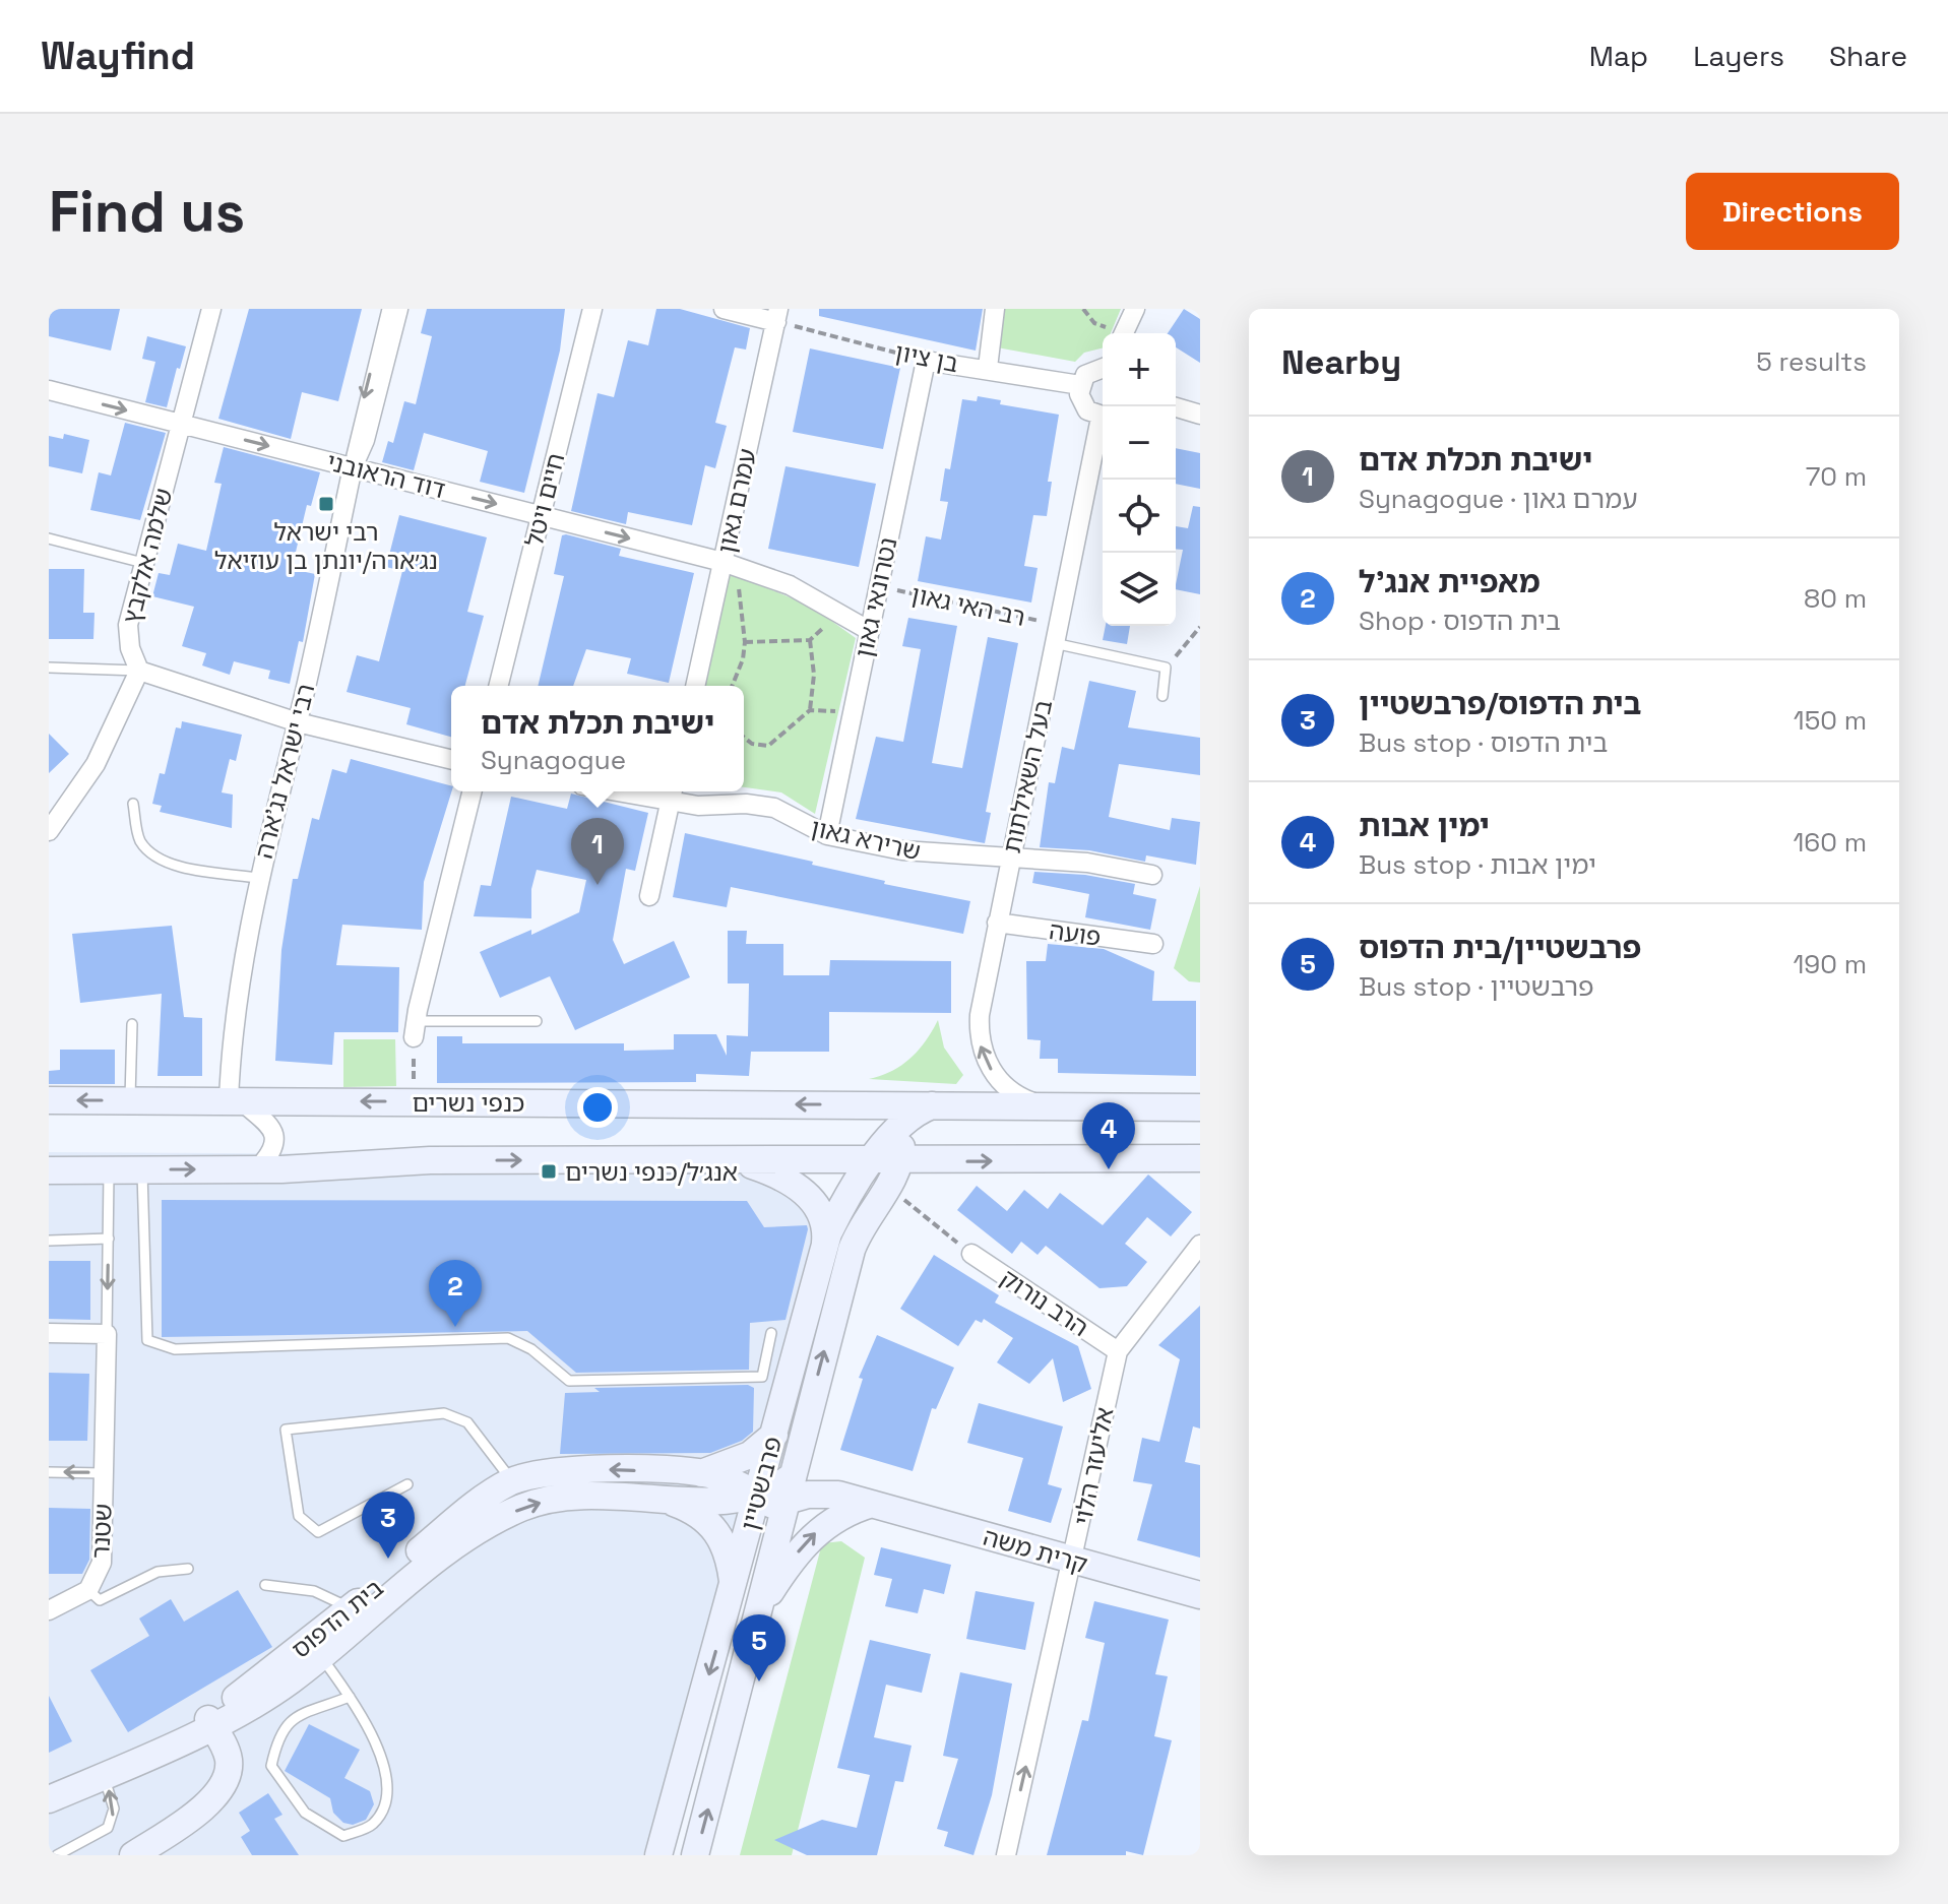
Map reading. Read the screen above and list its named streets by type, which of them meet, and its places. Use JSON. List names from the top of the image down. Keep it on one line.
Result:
{"streets":{"street":["בן ציון","דוד הראובני","חיים ויטל","עמרם גאון","שלמה אלקבץ","נטרונאי גאון","רבי ישראל נג'ארה","בעל השאילתות","שרירא גאון","פועה","כנפי נשרים","הרב נורוק","אליעזר הלוי","פרבשטיין","שטנר","קרית משה","בית הדפוס"],"path":["רב האי גאון"]},"crossings":[["בן ציון","עמרם גאון"],["בן ציון","נטרונאי גאון"],["דוד הראובני","חיים ויטל"],["דוד הראובני","עמרם גאון"],["דוד הראובני","שלמה אלקבץ"],["דוד הראובני","רבי ישראל נג'ארה"],["נטרונאי גאון","רב האי גאון"],["נטרונאי גאון","שרירא גאון"],["רב האי גאון","בעל השאילתות"],["רבי ישראל נג'ארה","כנפי נשרים"],["בעל השאילתות","שרירא גאון"],["בעל השאילתות","פועה"],["בעל השאילתות","כנפי נשרים"],["כנפי נשרים","פרבשטיין"],["הרב נורוק","אליעזר הלוי"],["אליעזר הלוי","קרית משה"],["פרבשטיין","קרית משה"],["פרבשטיין","בית הדפוס"],["קרית משה","בית הדפוס"]],"one_way":["דוד הראובני","אליעזר הלוי"],"places":{"transit":["רבי ישראל נג׳ארה/יונתן בן עוזיאל","אנג׳ל/כנפי נשרים"]},"page":{"header":"Wayfind","nav":["Map","Layers","Share"],"buttons":"Directions","title":"Find us","heading":["Nearby","5 results"],"map_buttons":["+","−"],"list":[{"mark":"1","name":"ישיבת תכלת אדם","note":"Synagogue · עמרם גאון","value":"70 m"},{"mark":"2","name":"מאפיית אנג'ל","note":"Shop · בית הדפוס","value":"80 m"},{"mark":"3","name":"בית הדפוס/פרבשטיין","note":"Bus stop · בית הדפוס","value":"150 m"},{"mark":"4","name":"ימין אבות","note":"Bus stop · ימין אבות","value":"160 m"},{"mark":"5","name":"פרבשטיין/בית הדפוס","note":"Bus stop · פרבשטיין","value":"190 m"}],"popup":["ישיבת תכלת אדם","Synagogue"],"pins":["1","4","2","3","5"]}}
